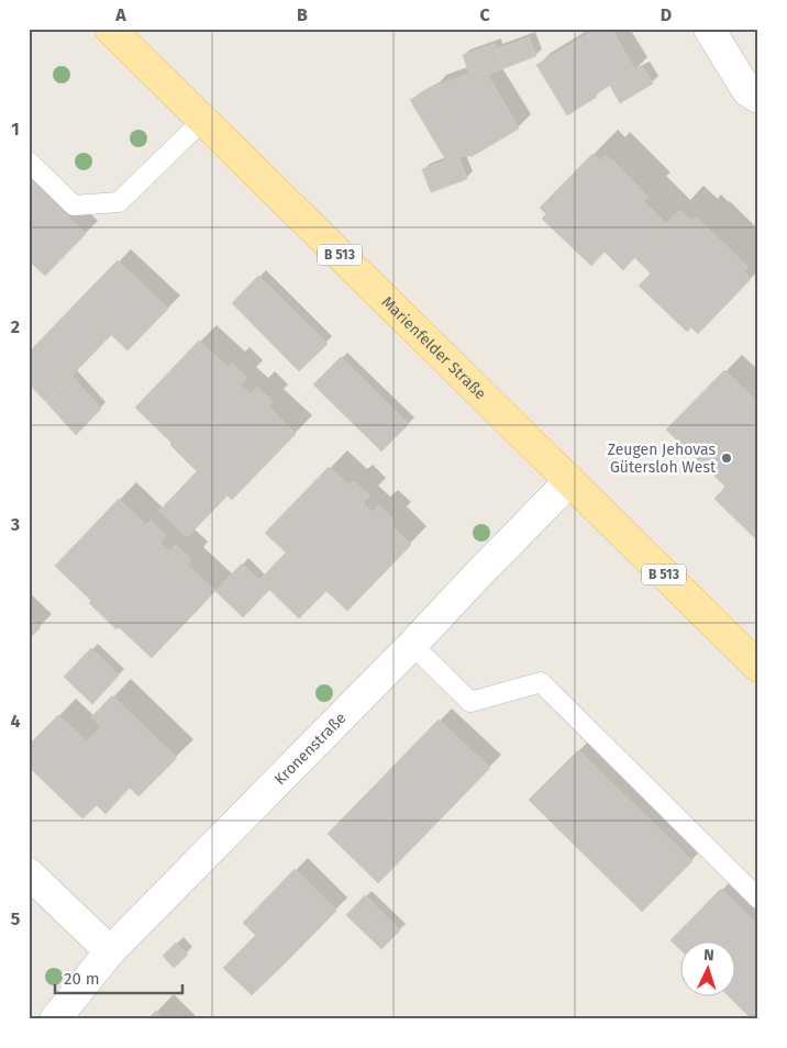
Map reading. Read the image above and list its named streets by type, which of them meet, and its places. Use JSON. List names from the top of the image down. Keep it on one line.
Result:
{"streets":{"main road":["B 513","Marienfelder Straße"],"street":["Kronenstraße"]},"crossings":[["Marienfelder Straße","Kronenstraße"]],"places":["Zeugen Jehovas Gütersloh West"],"scale_bar":"20 m","north":"top","grid":{"columns":["A","B","C","D"],"rows":["1","2","3","4","5"]}}
